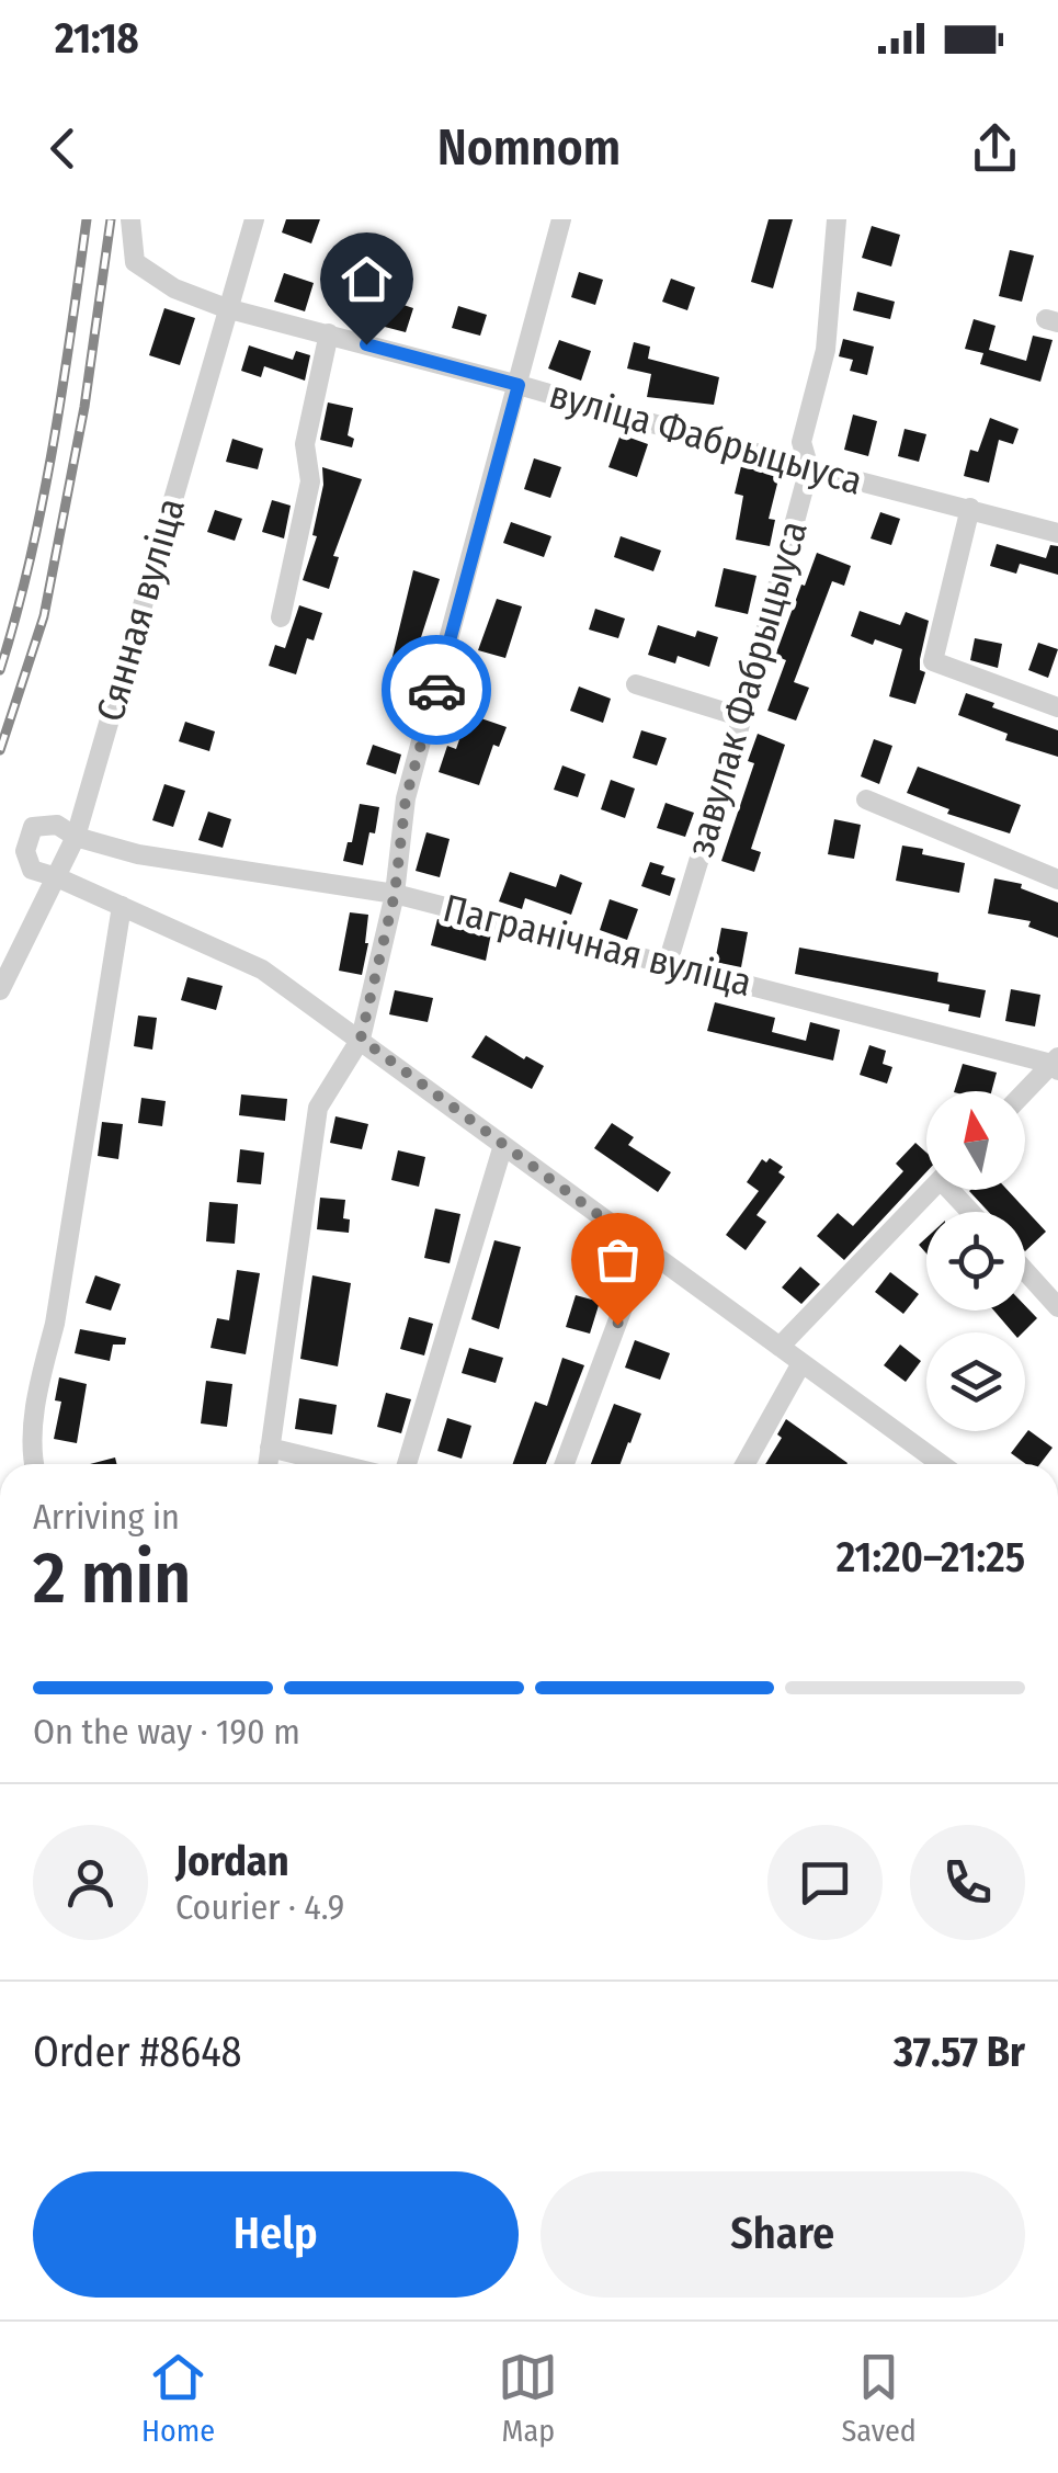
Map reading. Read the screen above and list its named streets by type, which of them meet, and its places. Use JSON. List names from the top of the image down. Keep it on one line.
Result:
{"streets":{"street":["вуліца Фабрыцыуса","Сянная вуліца","завулак Фабрыцыуса","Пагранічная вуліца"]},"crossings":[["вуліца Фабрыцыуса","Сянная вуліца"],["вуліца Фабрыцыуса","завулак Фабрыцыуса"],["Сянная вуліца","Пагранічная вуліца"],["завулак Фабрыцыуса","Пагранічная вуліца"]],"north":"top","page":{"status":"21:18","header":"Nomnom","heading":["2 min","Arriving in","21:20–21:25"],"panel":["Jordan","Courier · 4.9","Order #8648","37.57 Br"],"bar":"On the way · 190 m","buttons":["Help","Share"],"tabs":["Home","Map","Saved"]}}
